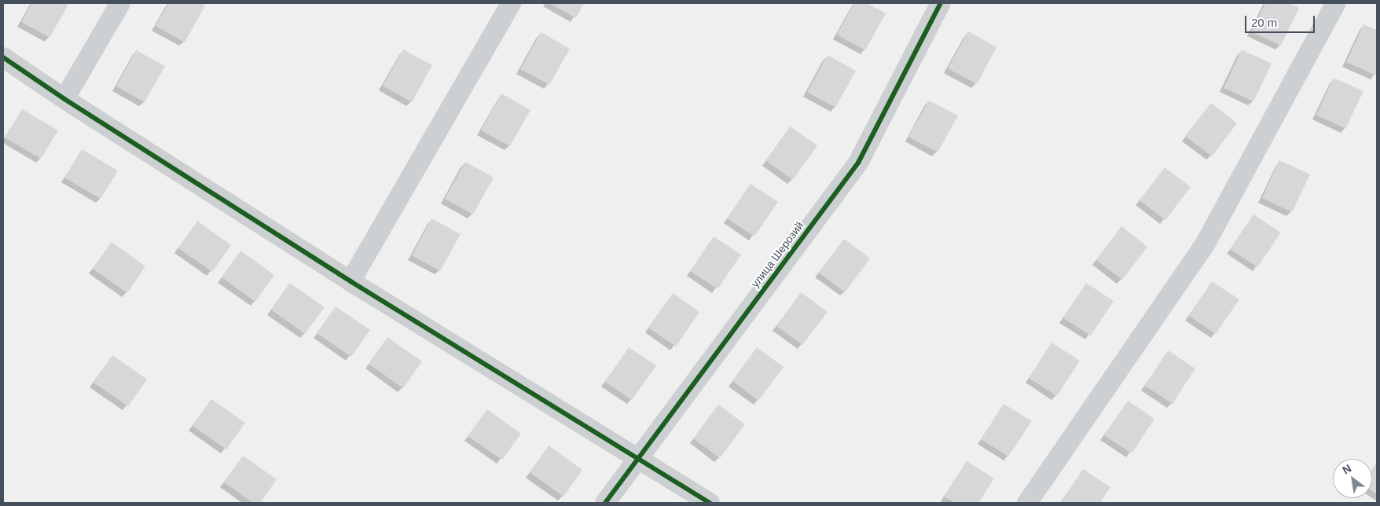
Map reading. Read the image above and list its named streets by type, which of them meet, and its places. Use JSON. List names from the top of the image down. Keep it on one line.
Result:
{"streets":{"street":["улица Шерозий"]},"scale_bar":"20 m","north":"top left"}
